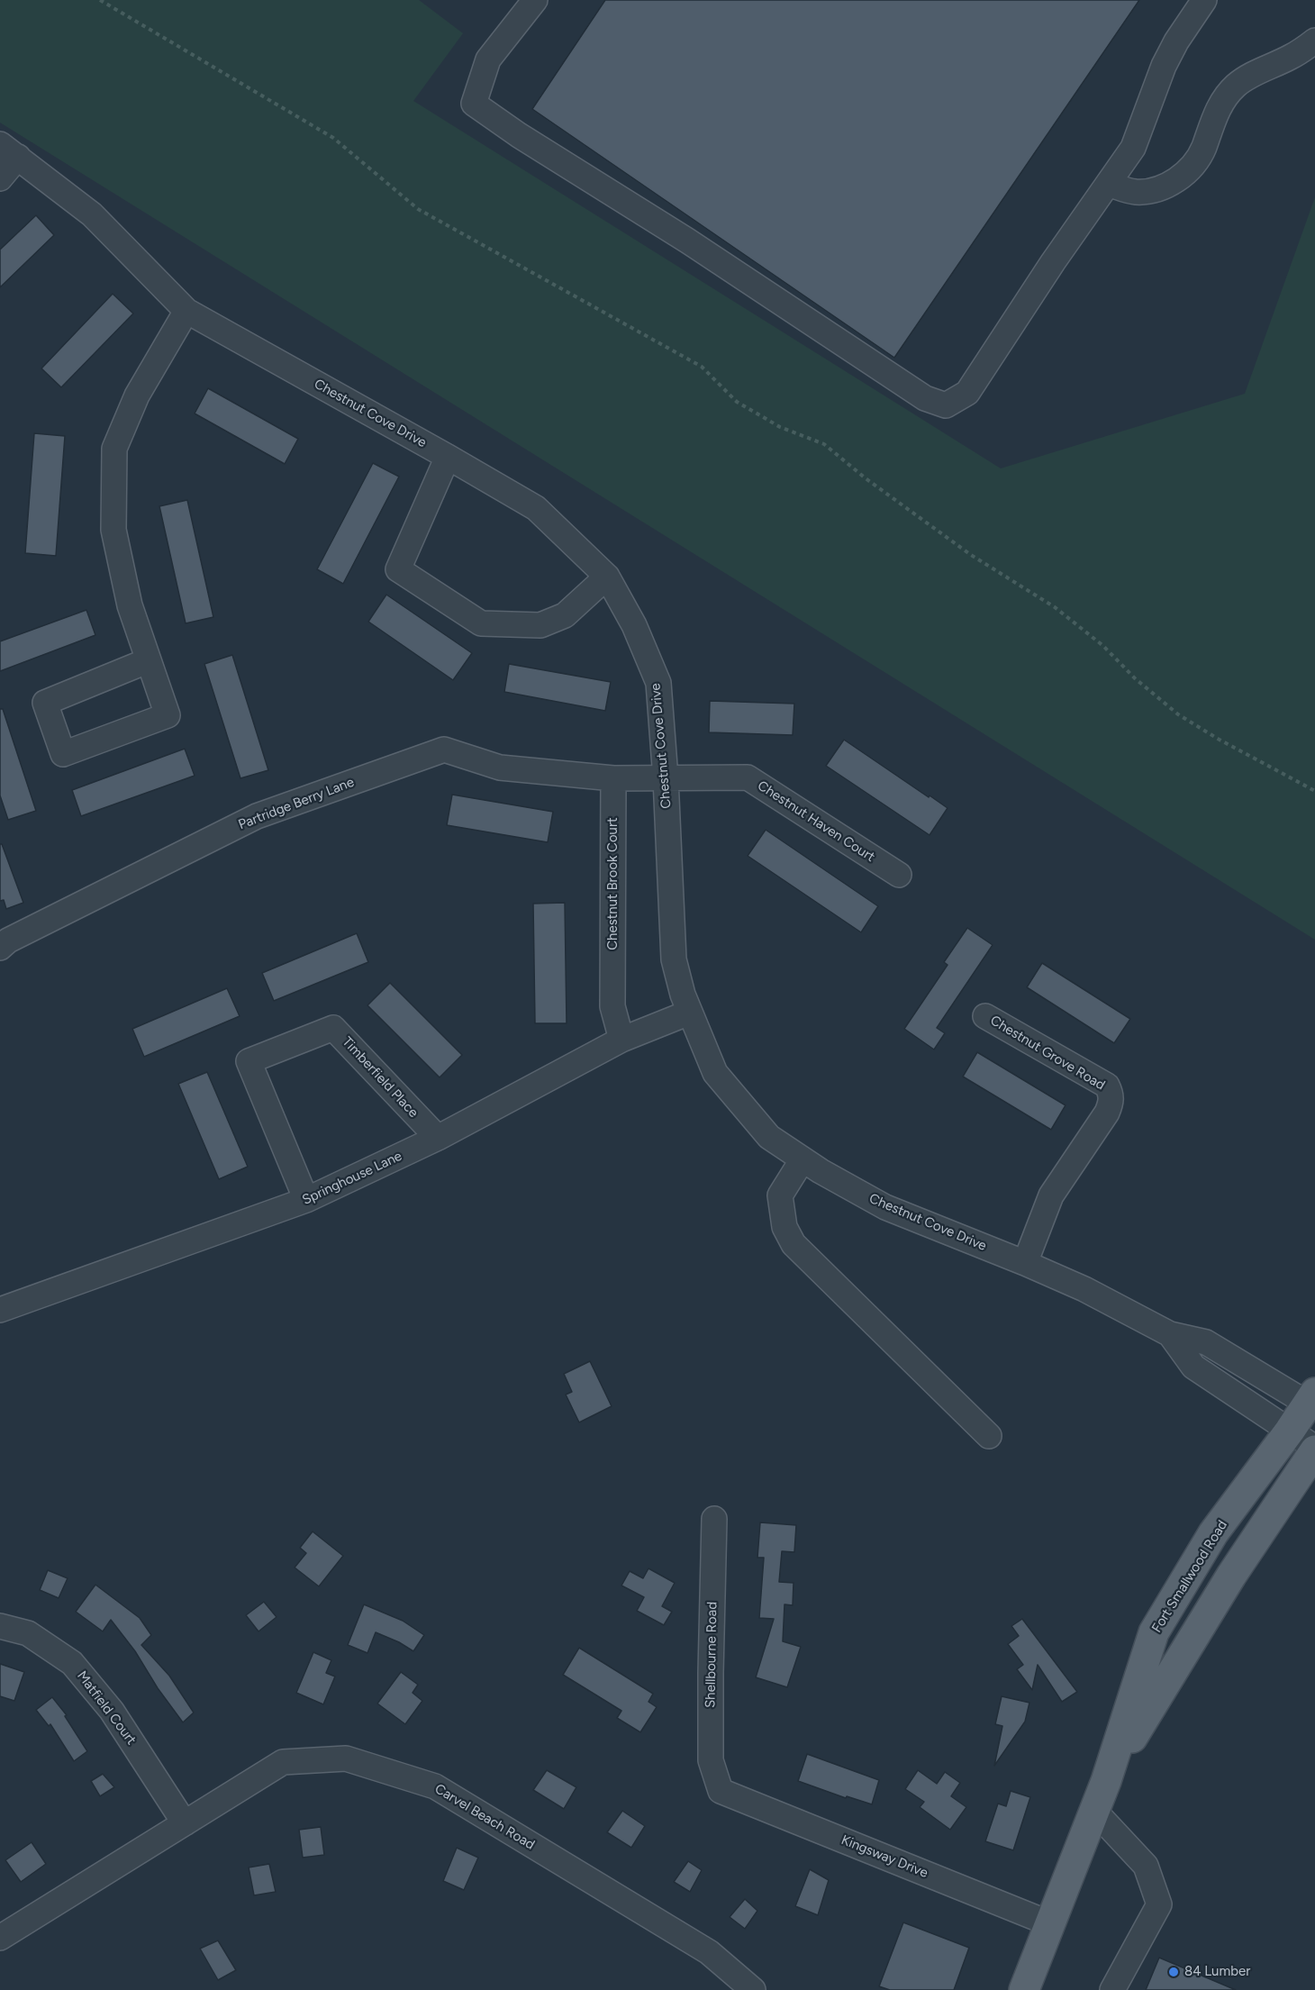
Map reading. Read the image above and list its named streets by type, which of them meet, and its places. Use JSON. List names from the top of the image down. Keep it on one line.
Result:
{"streets":{"main road":["Fort Smallwood Road"],"street":["Chestnut Cove Drive","Partridge Berry Lane","Chestnut Haven Court","Chestnut Brook Court","Chestnut Grove Road","Timberfield Place","Springhouse Lane","Shellbourne Road","Matfield Court","Carvel Beach Road","Kingsway Drive"]},"crossings":[["Chestnut Cove Drive","Chestnut Haven Court"],["Chestnut Cove Drive","Chestnut Grove Road"],["Chestnut Cove Drive","Springhouse Lane"],["Chestnut Cove Drive","Fort Smallwood Road"],["Partridge Berry Lane","Chestnut Brook Court"],["Chestnut Brook Court","Springhouse Lane"],["Timberfield Place","Springhouse Lane"],["Fort Smallwood Road","Kingsway Drive"],["Shellbourne Road","Kingsway Drive"],["Matfield Court","Carvel Beach Road"]],"places":["84 Lumber"]}
